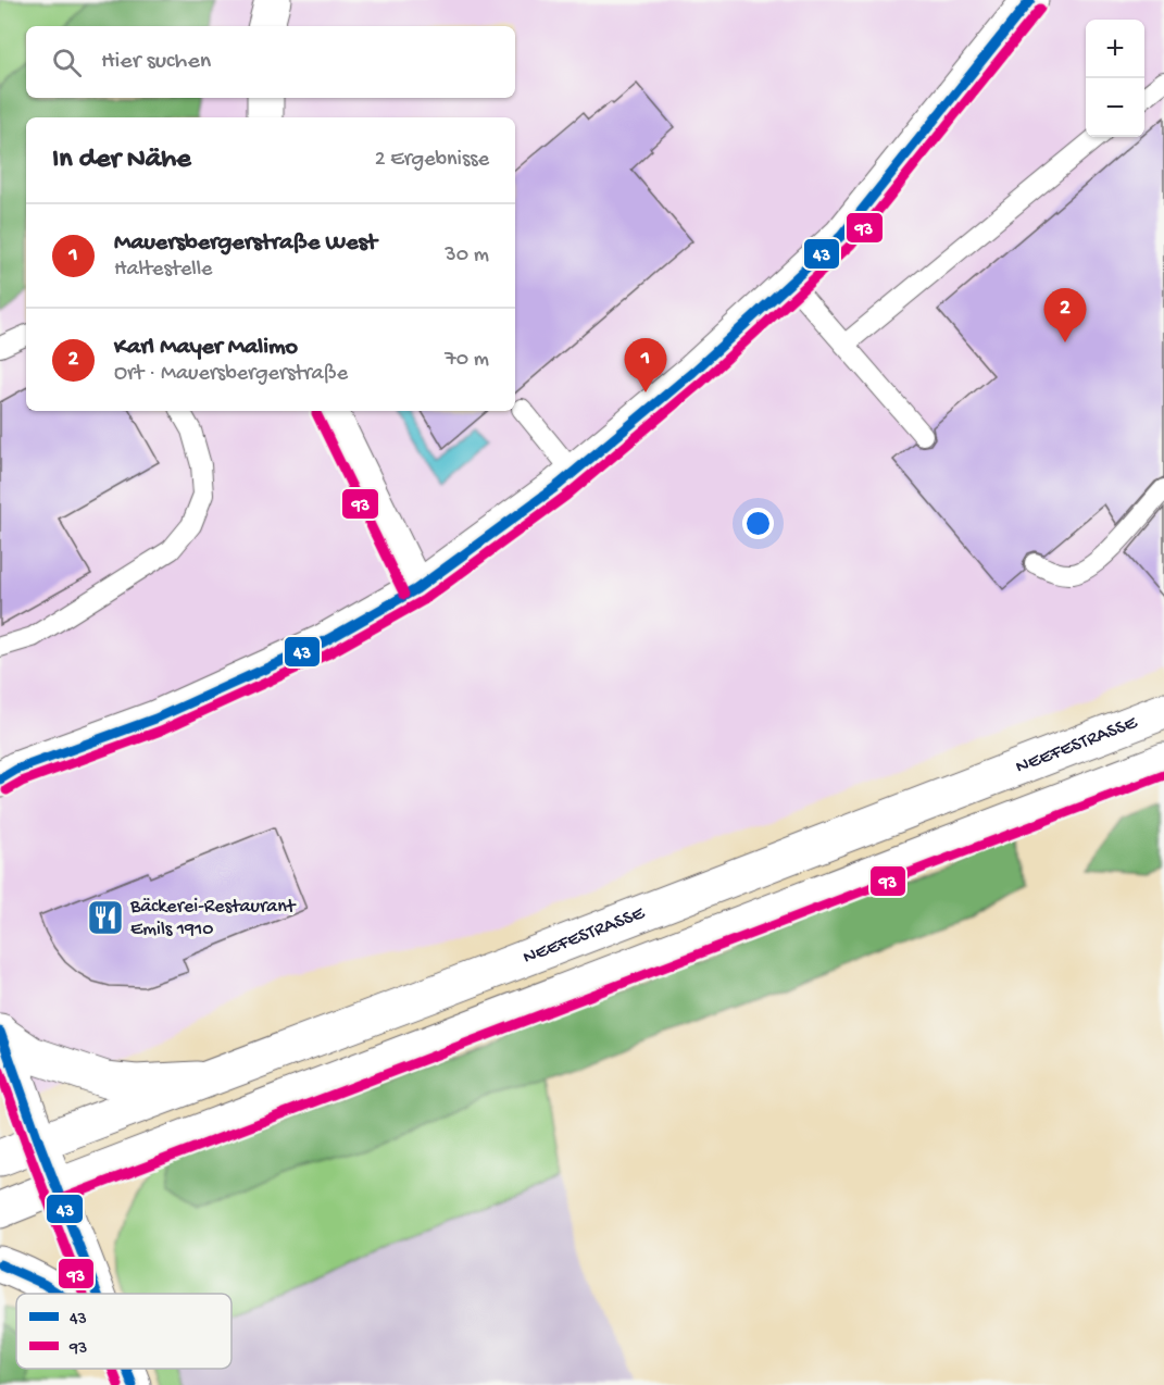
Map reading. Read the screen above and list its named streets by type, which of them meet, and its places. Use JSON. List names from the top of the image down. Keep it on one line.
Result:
{"streets":{"main road":["NEEFESTRASSE"]},"places":{"restaurant":["Bäckerei-Restaurant Emils 1910"]},"lines":["transit line 43","transit line 93"],"legend":["43","93"],"page":{"map_buttons":["+","−"],"search":"Hier suchen","heading":["In der Nähe","2 Ergebnisse"],"list":[{"mark":"1","name":"Mauersbergerstraße West","note":"Haltestelle","value":"30 m"},{"mark":"2","name":"Karl Mayer Malimo","note":"Ort · Mauersbergerstraße","value":"70 m"}],"pins":["2","1"]}}
